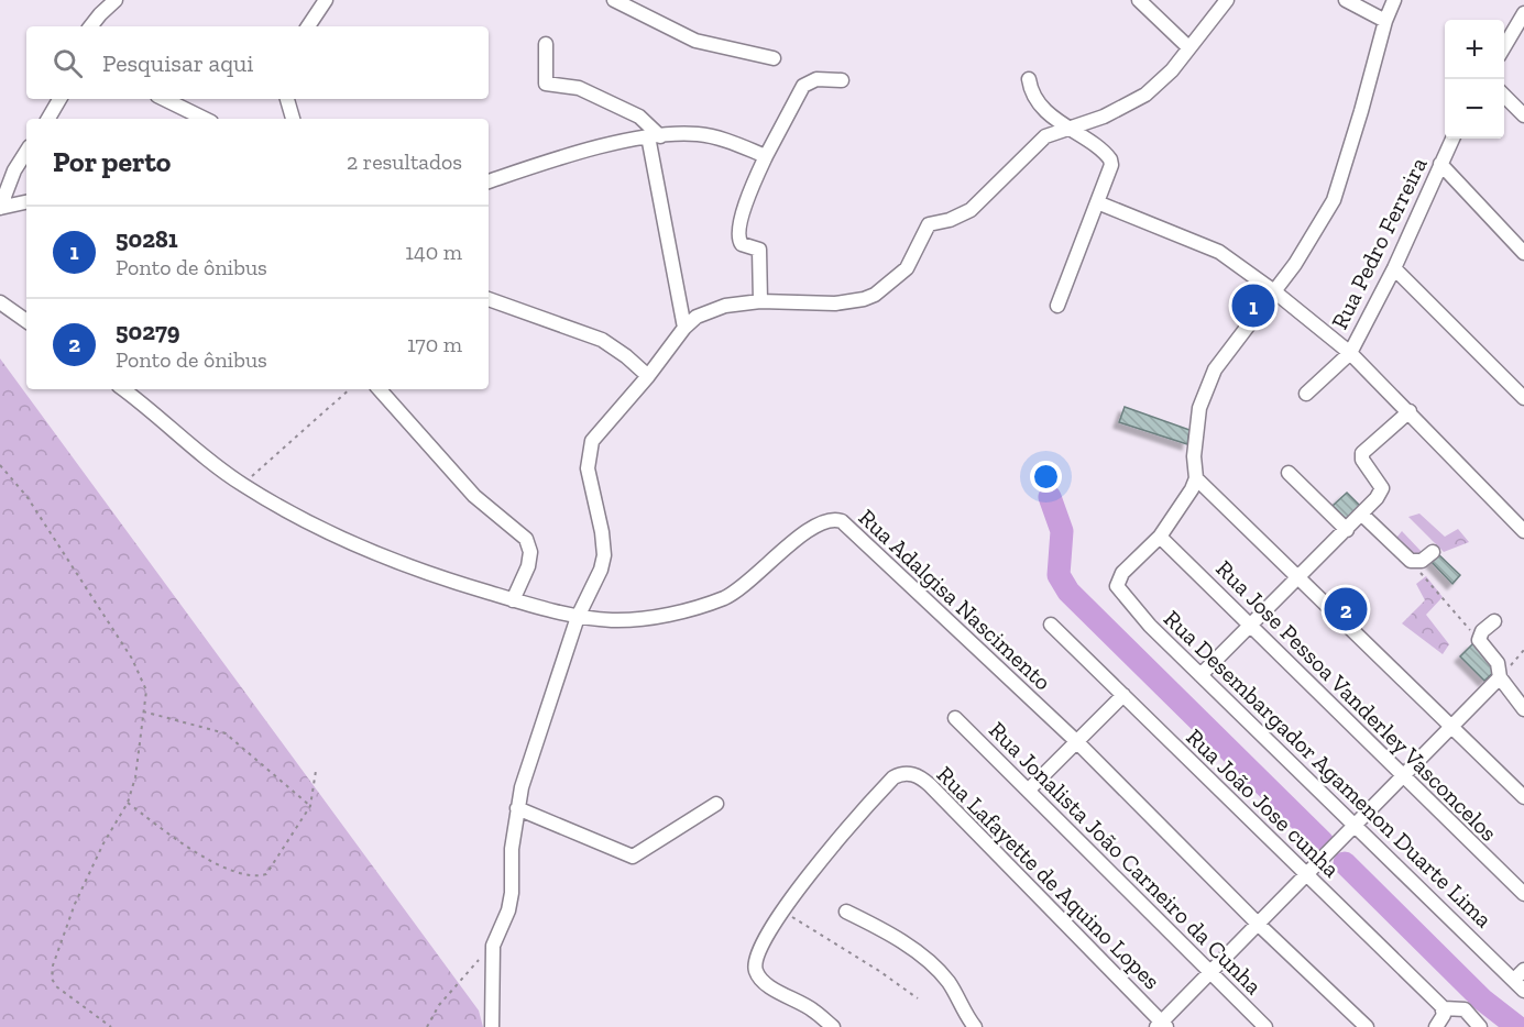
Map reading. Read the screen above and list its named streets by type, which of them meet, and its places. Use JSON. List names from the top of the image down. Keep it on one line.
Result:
{"streets":{"street":["Rua Pedro Ferreira","Rua Adalgisa Nascimento","Rua Jose Pessoa Vanderley Vasconcelos","Rua Desembargador Agamenon Duarte Lima","Rua João Jose cunha","Rua Jonalista João Carneiro da Cunha","Rua Lafayette de Aquino Lopes"]},"crossings":[["Rua Jose Pessoa Vanderley Vasconcelos","Rua Desembargador Agamenon Duarte Lima"]],"page":{"map_buttons":["+","−"],"search":"Pesquisar aqui","heading":["Por perto","2 resultados"],"list":[{"mark":"1","name":"50281","note":"Ponto de ônibus","value":"140 m"},{"mark":"2","name":"50279","note":"Ponto de ônibus","value":"170 m"}],"pins":["1","2"]}}
